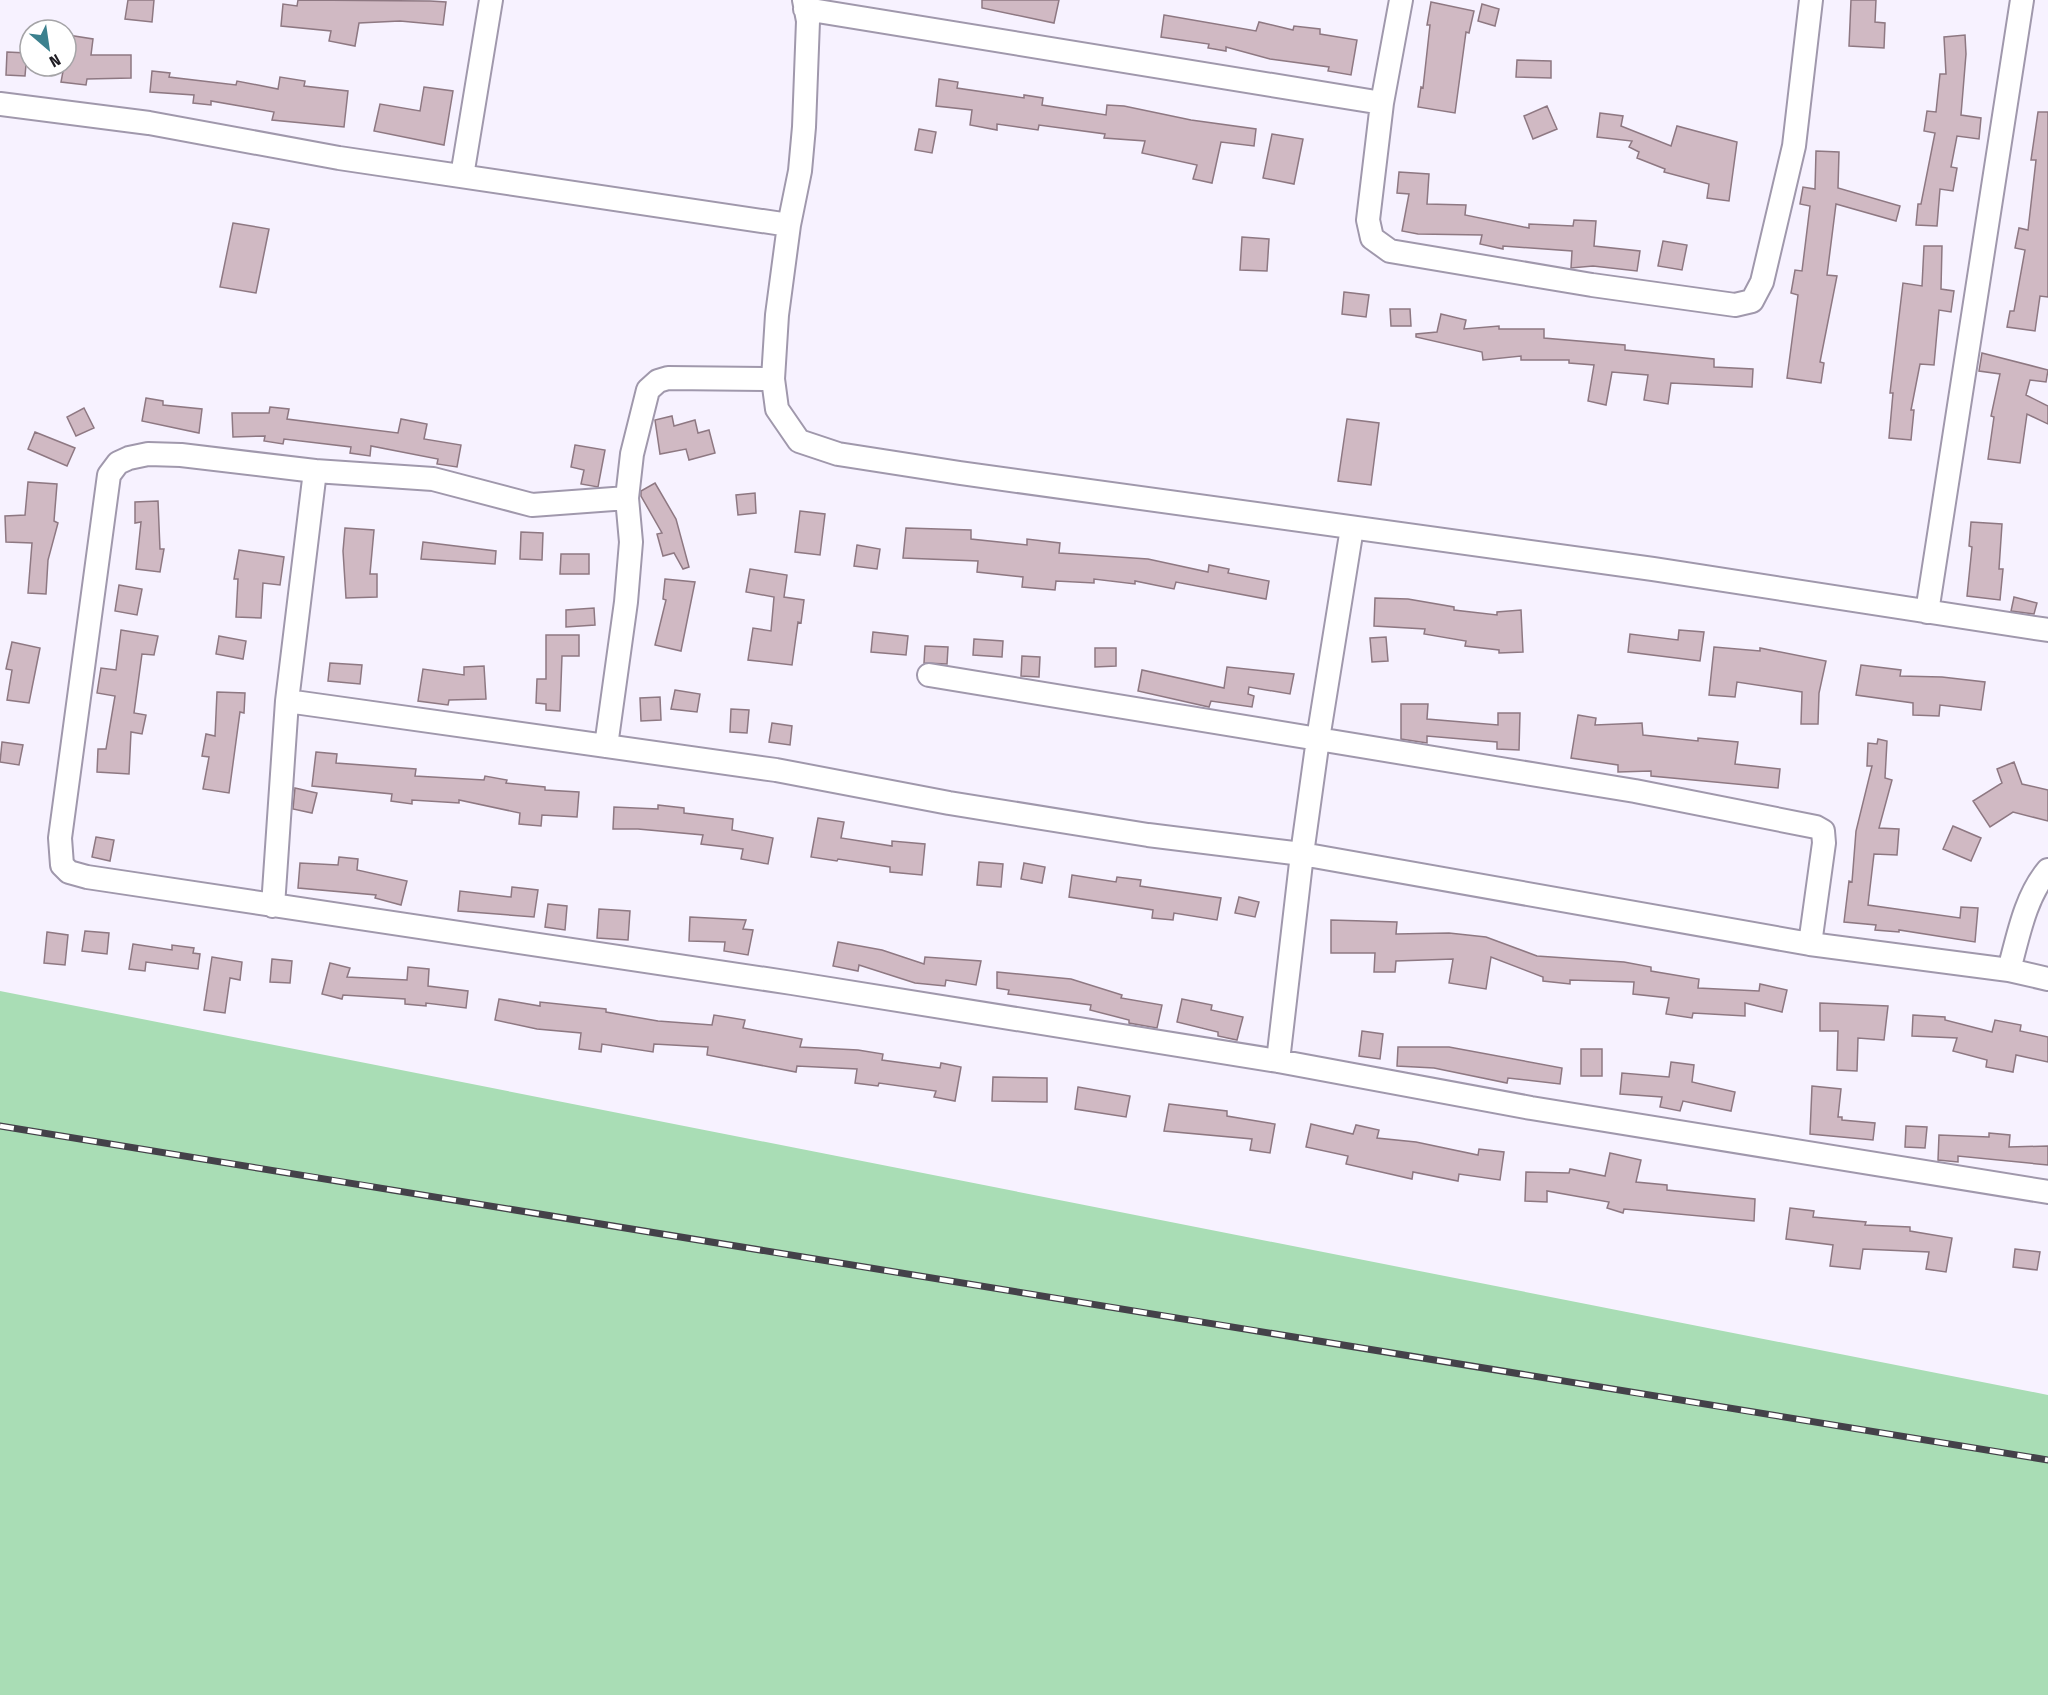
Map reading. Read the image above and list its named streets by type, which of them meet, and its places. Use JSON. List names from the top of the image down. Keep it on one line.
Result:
{"north":"bottom right"}
